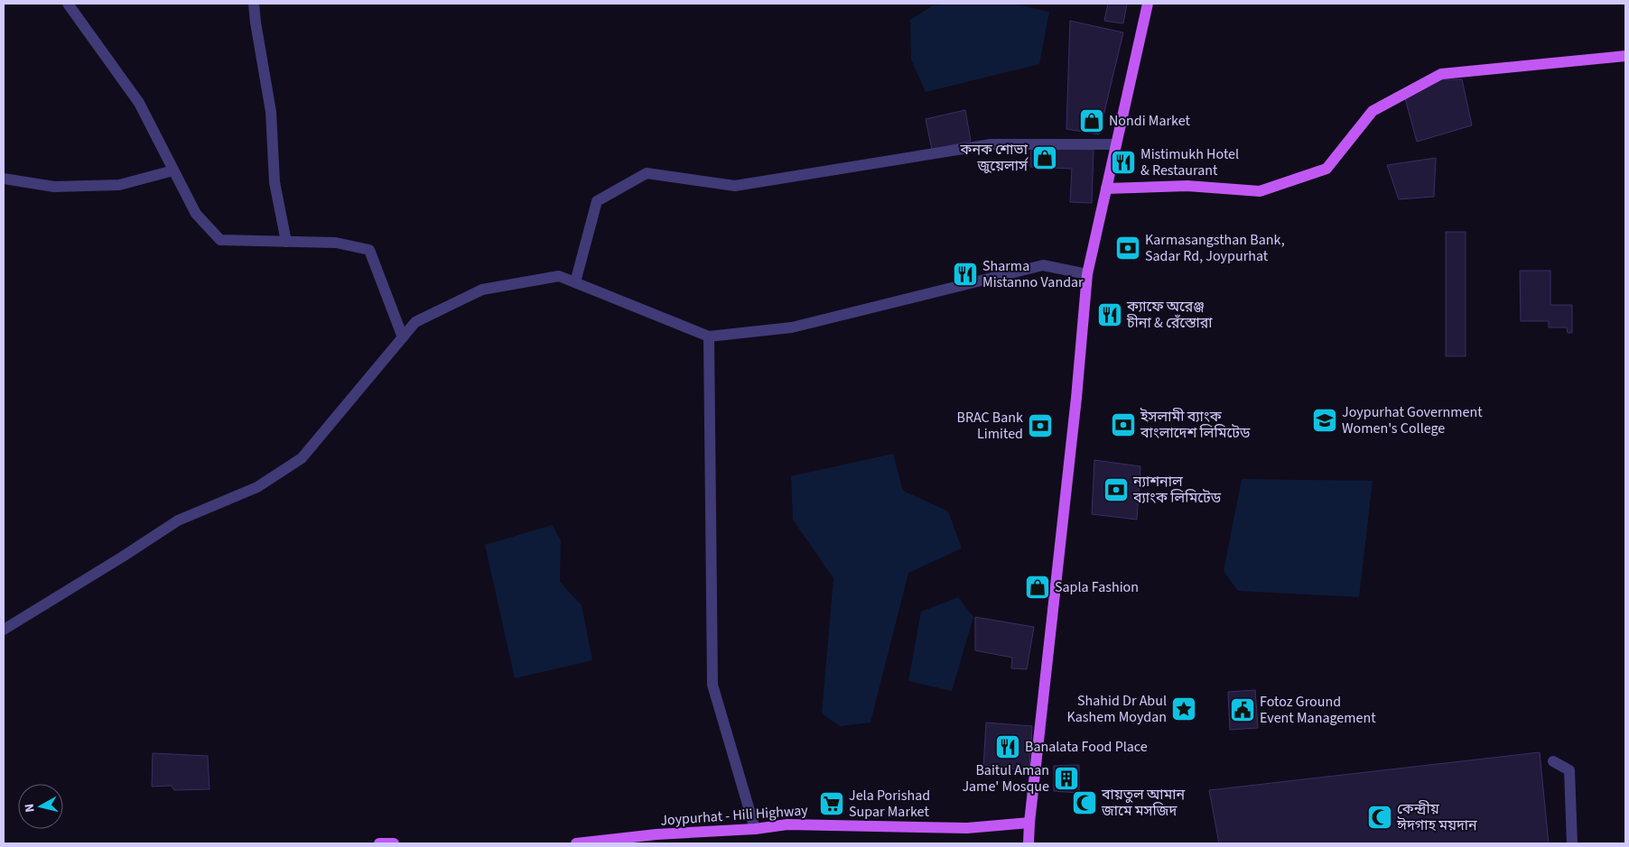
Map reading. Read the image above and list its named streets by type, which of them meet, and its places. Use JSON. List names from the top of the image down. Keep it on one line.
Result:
{"streets":{"main road":["Joypurhat - Hili Highway"]},"places":{"shop":["Nondi Market","কনক শোভা জুয়েলার্স","Sapla Fashion"],"restaurant":["Mistimukh Hotel & Restaurant","Sharma Mistanno Vandar","ক্যাফে অরেঞ্জ চীনা & রেঁস্তোরা","Banalata Food Place"],"bank":["Karmasangsthan Bank, Sadar Rd, Joypurhat","ইসলামী ব্যাংক বাংলাদেশ লিমিটেড","BRAC Bank Limited","ন্যাশনাল ব্যাংক লিমিটেড"],"school or university":["Joypurhat Government Women's College"],"place":["Shahid Dr Abul Kashem Moydan"],"public building":["Fotoz Ground Event Management"],"building":["Baitul Aman Jame' Mosque"],"mosque":["বায়তুল আমান জামে মসজিদ","কেন্দ্রীয় ঈদগাহ ময়দান"],"supermarket":["Jela Porishad Supar Market"]},"north":"left"}
